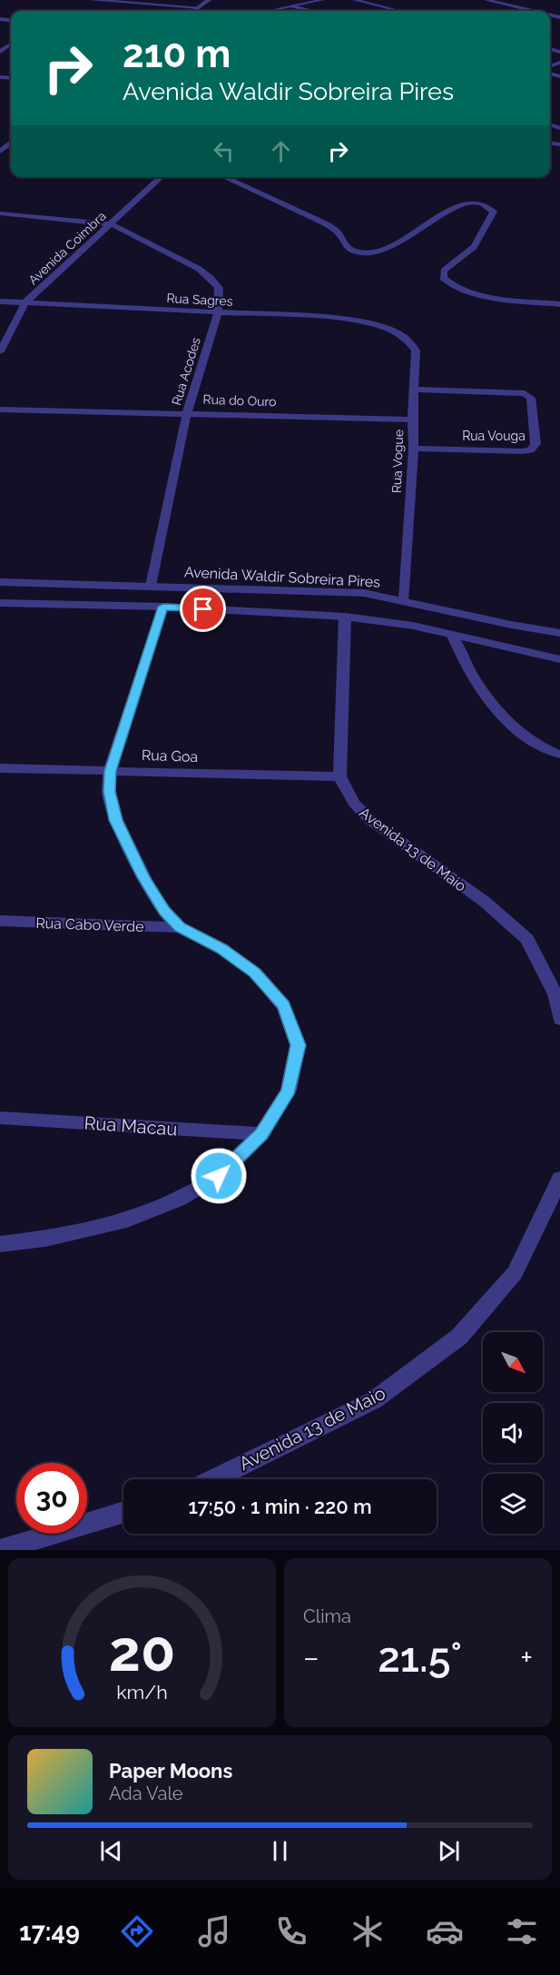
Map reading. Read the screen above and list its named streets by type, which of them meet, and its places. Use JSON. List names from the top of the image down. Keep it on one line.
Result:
{"streets":{"street":["Avenida Coimbra","Rua Sagres","Rua Acodes","Rua do Ouro","Rua Vouga","Rua Vogue","Avenida Waldir Sobreira Pires","Rua Goa","Avenida 13 de Maio","Rua Cabo Verde","Rua Macau"]},"crossings":[["Avenida Coimbra","Rua Sagres"],["Avenida Coimbra","Rua Acodes"],["Rua Sagres","Rua Acodes"],["Rua Sagres","Rua Vogue"],["Rua Acodes","Rua do Ouro"],["Rua Acodes","Avenida Waldir Sobreira Pires"],["Rua do Ouro","Rua Vogue"],["Rua Vouga","Rua Vogue"],["Rua Vogue","Avenida Waldir Sobreira Pires"],["Rua Goa","Avenida 13 de Maio"]],"north":"bottom right","page":{"turn":["210 m","Avenida Waldir Sobreira Pires"],"limit":"30","trip":"17:50 · 1 min · 220 m","tile":"Clima","heat":["−","21.5°","+"],"song":["Paper Moons","Ada Vale"],"tabs":"17:49","gauge":["20","km/h"]}}
